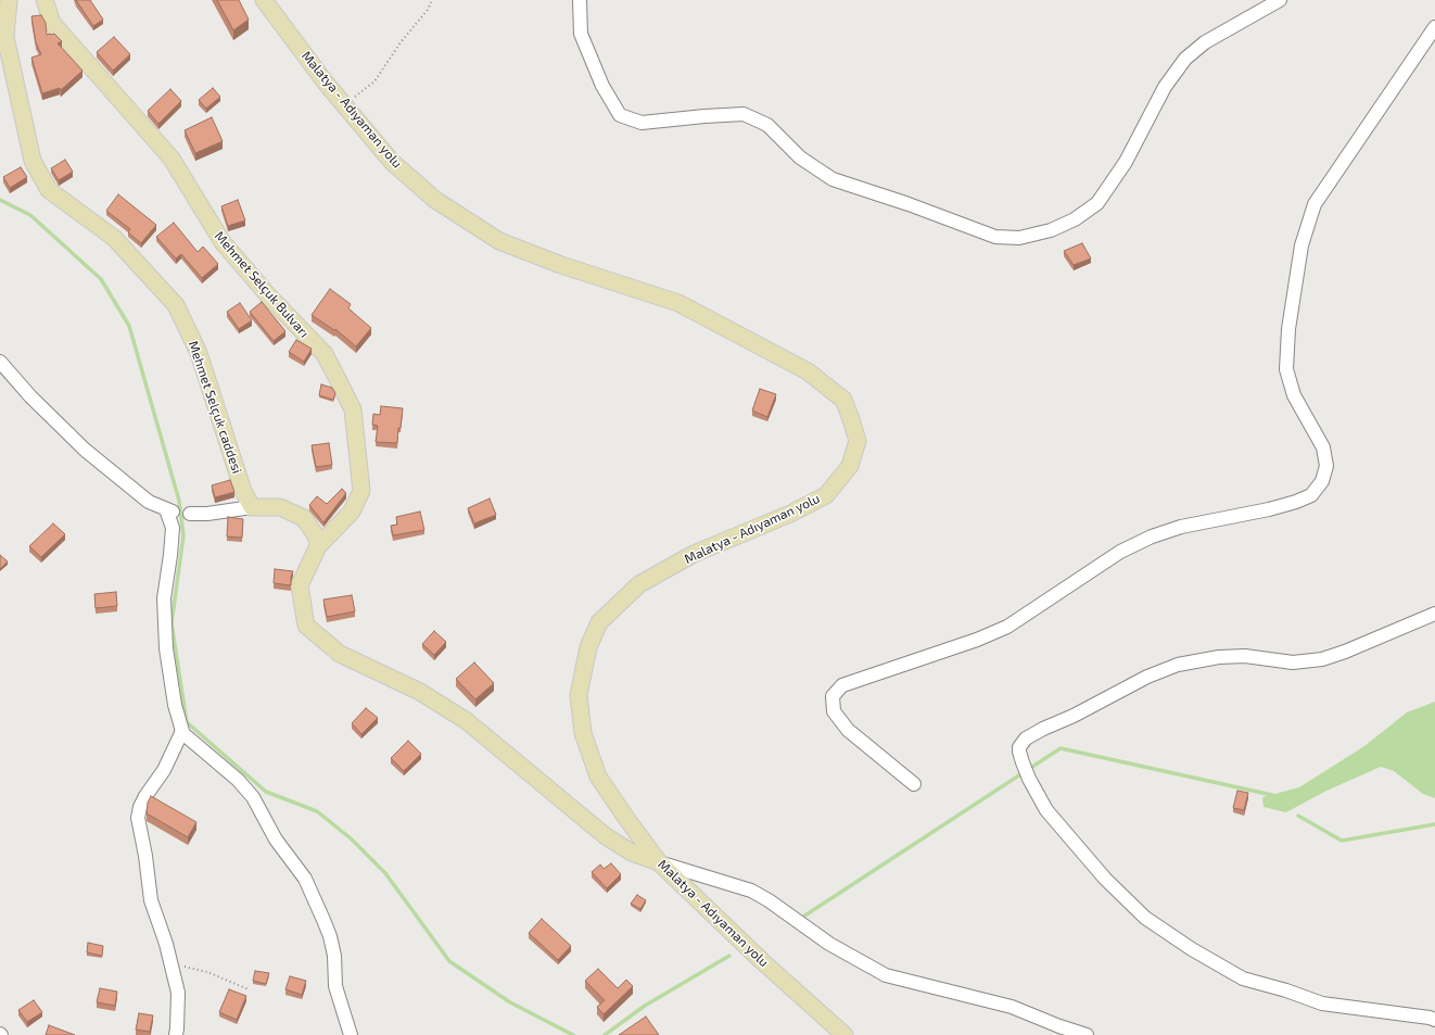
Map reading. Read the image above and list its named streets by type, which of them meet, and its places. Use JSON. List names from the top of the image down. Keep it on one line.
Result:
{"streets":{"main road":["Malatya - Adıyaman yolu","Mehmet Selçuk Bulvarı","Mehmet Selçuk caddesi"]},"crossings":[["Malatya - Adıyaman yolu","Mehmet Selçuk Bulvarı"]]}
